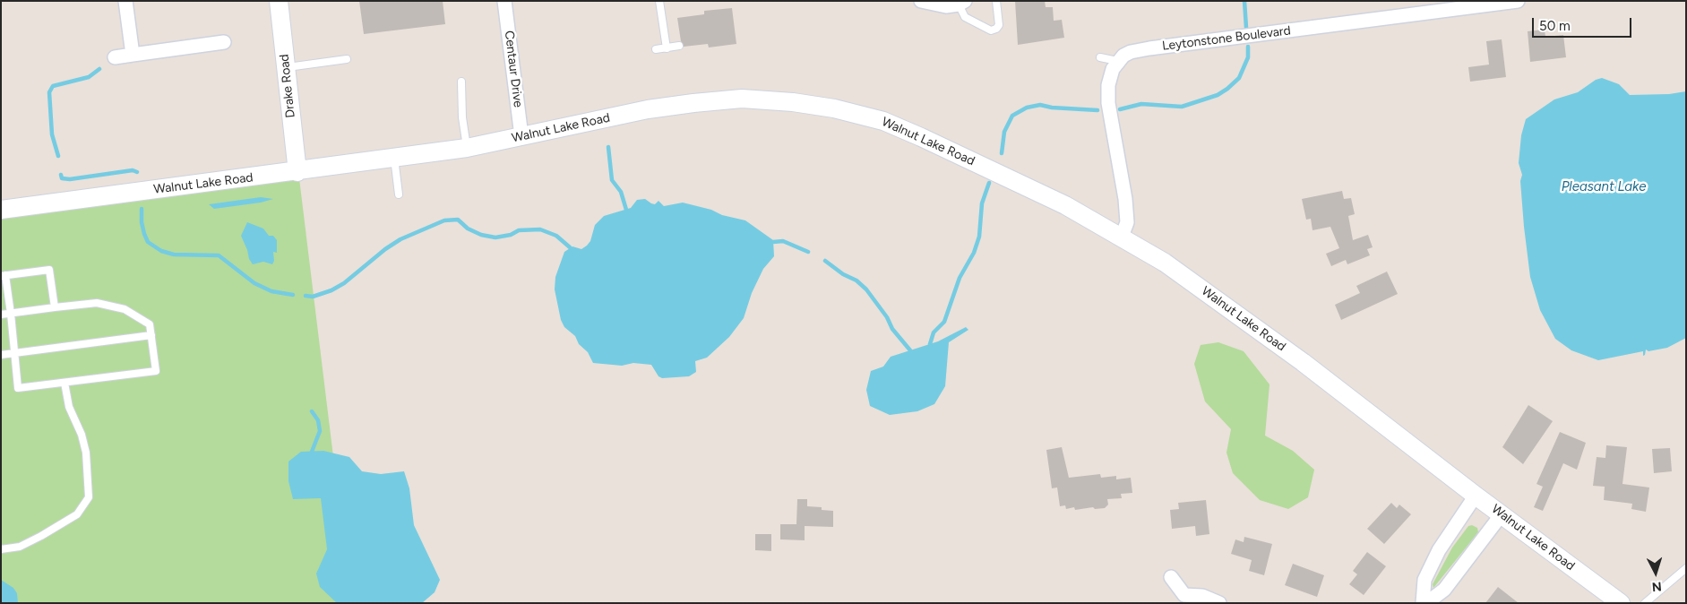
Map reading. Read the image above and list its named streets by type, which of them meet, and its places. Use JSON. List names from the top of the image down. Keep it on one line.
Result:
{"streets":{"street":["Leytonstone Boulevard","Centaur Drive","Drake Road","Walnut Lake Road"]},"crossings":[["Centaur Drive","Walnut Lake Road"],["Drake Road","Walnut Lake Road"]],"water":["Pleasant Lake"],"scale_bar":"50 m","north":"bottom"}
